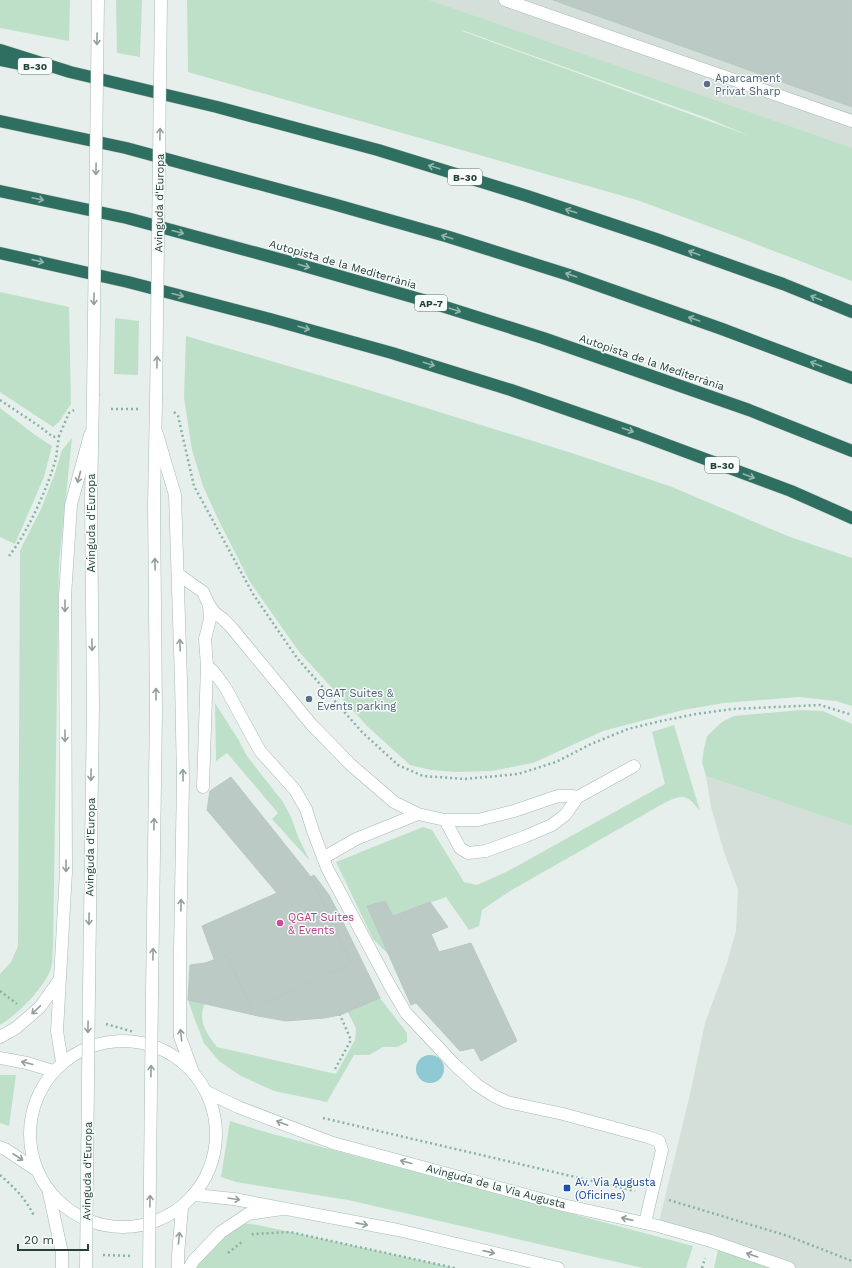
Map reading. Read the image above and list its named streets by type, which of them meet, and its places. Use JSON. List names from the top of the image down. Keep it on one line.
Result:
{"streets":{"highway":["B-30","Autopista de la Mediterrània","AP-7"],"street":["Avinguda d'Europa","Avinguda de la Via Augusta"]},"places":{"other":["Aparcament Privat Sharp","QGAT Suites & Events parking","QGAT Suites & Events"],"transit":["Av. Via Augusta (Oficines)"]},"scale_bar":"20 m"}
